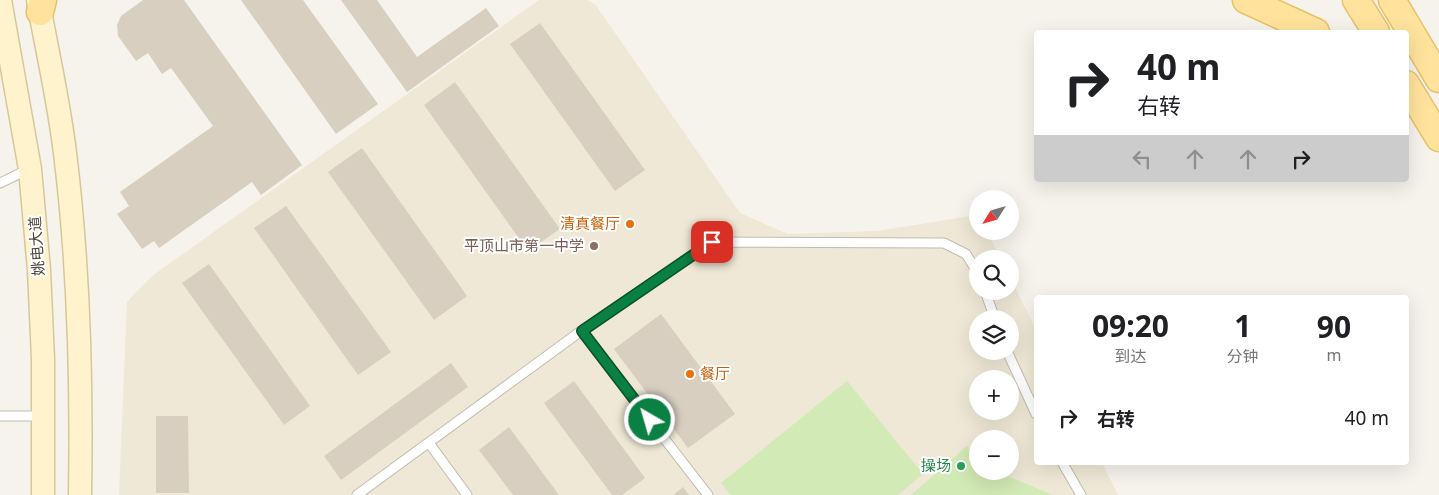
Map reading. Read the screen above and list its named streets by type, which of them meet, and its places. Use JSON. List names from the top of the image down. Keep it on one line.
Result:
{"streets":{"main road":["姚电大道"]},"places":["清真餐厅","平顶山市第一中学","餐厅","操场"],"north":"bottom left","page":{"turn":["40 m","右转"],"map_buttons":["+","−"],"eta":["09:20","到达","1","分钟","90","m"],"list":[{"name":"右转","value":"40 m"}]}}
